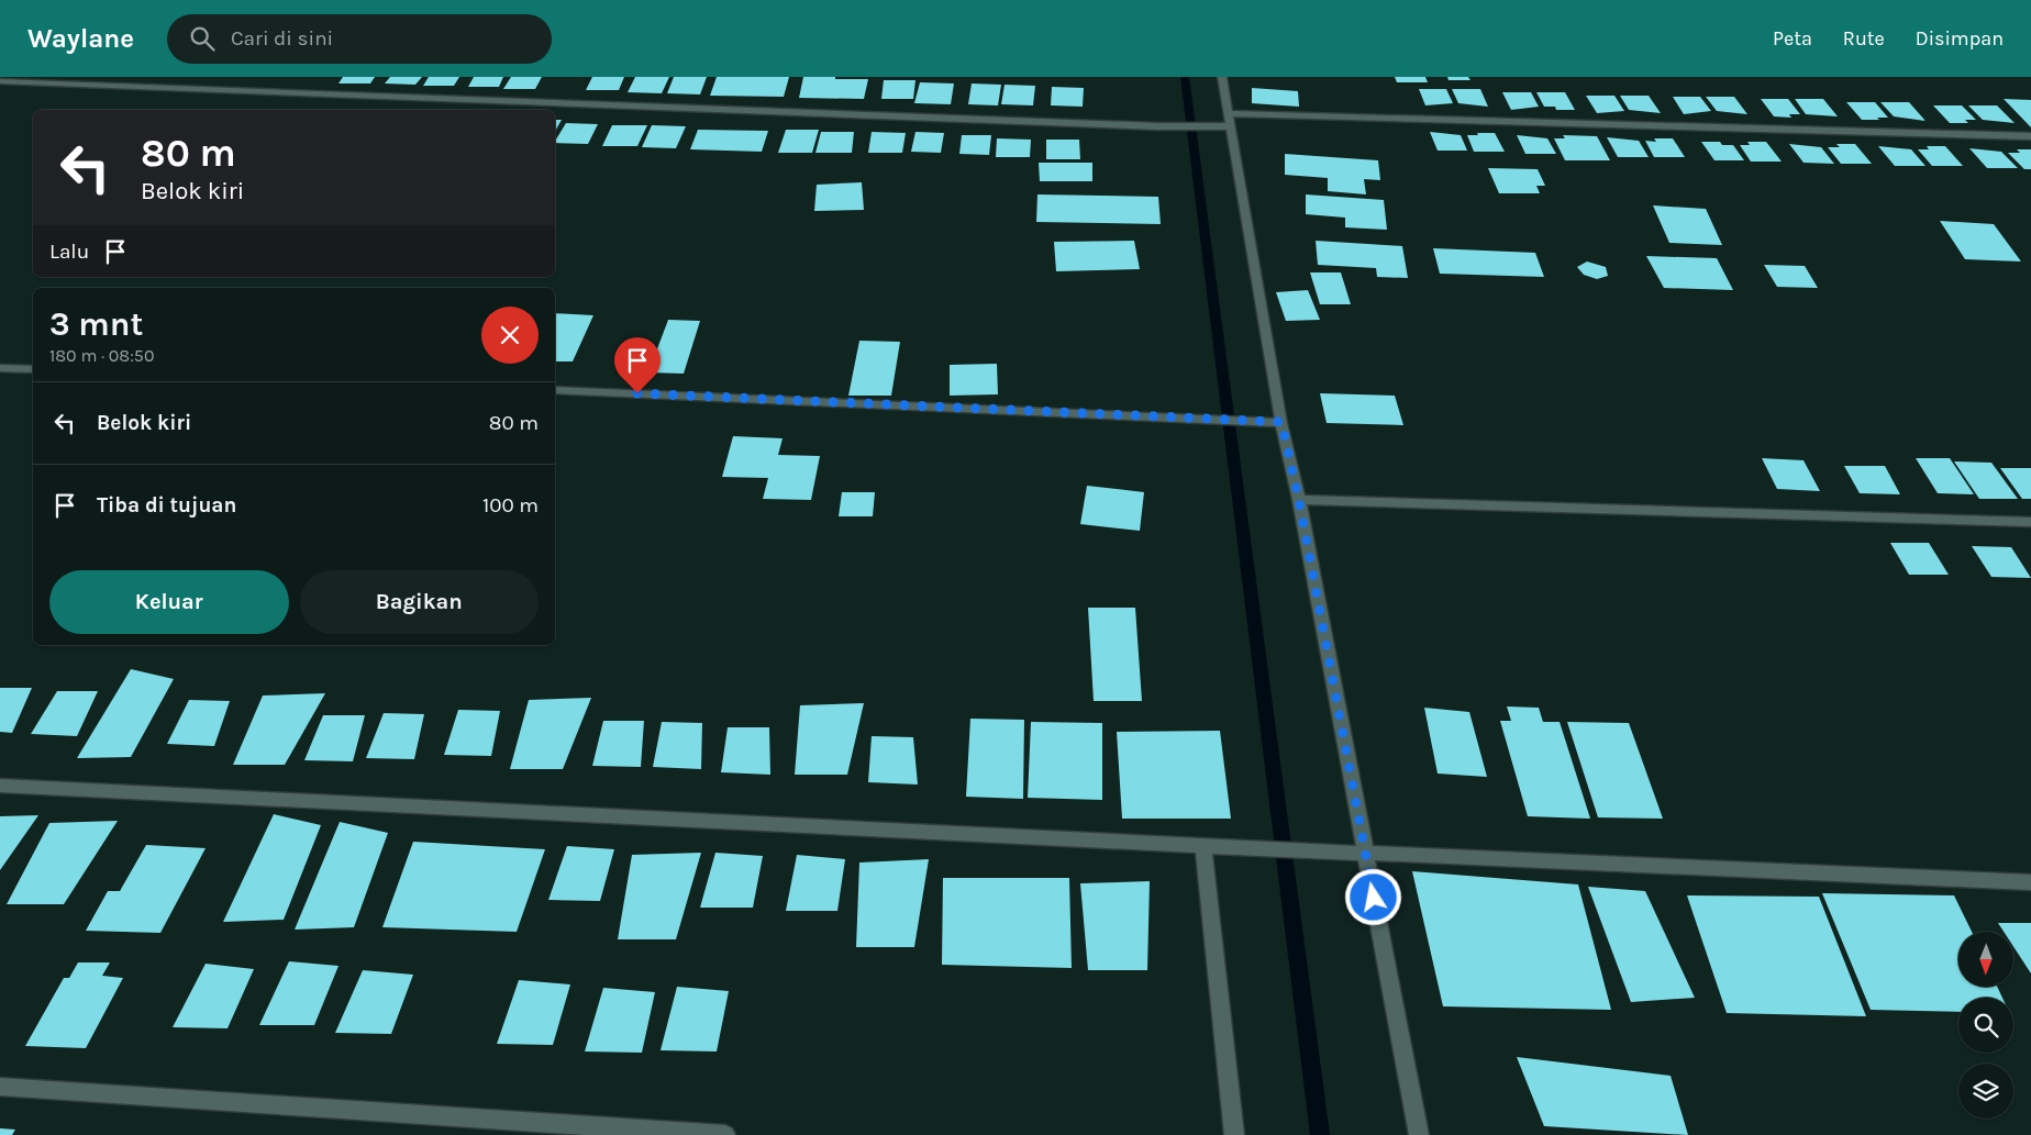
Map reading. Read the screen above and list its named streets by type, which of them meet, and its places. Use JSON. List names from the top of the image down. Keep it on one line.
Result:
{"north":"bottom","page":{"header":"Waylane","search":"Cari di sini","nav":["Peta","Rute","Disimpan"],"turn":["80 m","Belok kiri"],"then":"Lalu","heading":["3 mnt","180 m · 08:50"],"list":[{"name":"Belok kiri","value":"80 m"},{"name":"Tiba di tujuan","value":"100 m"}],"buttons":["Keluar","Bagikan"]}}
